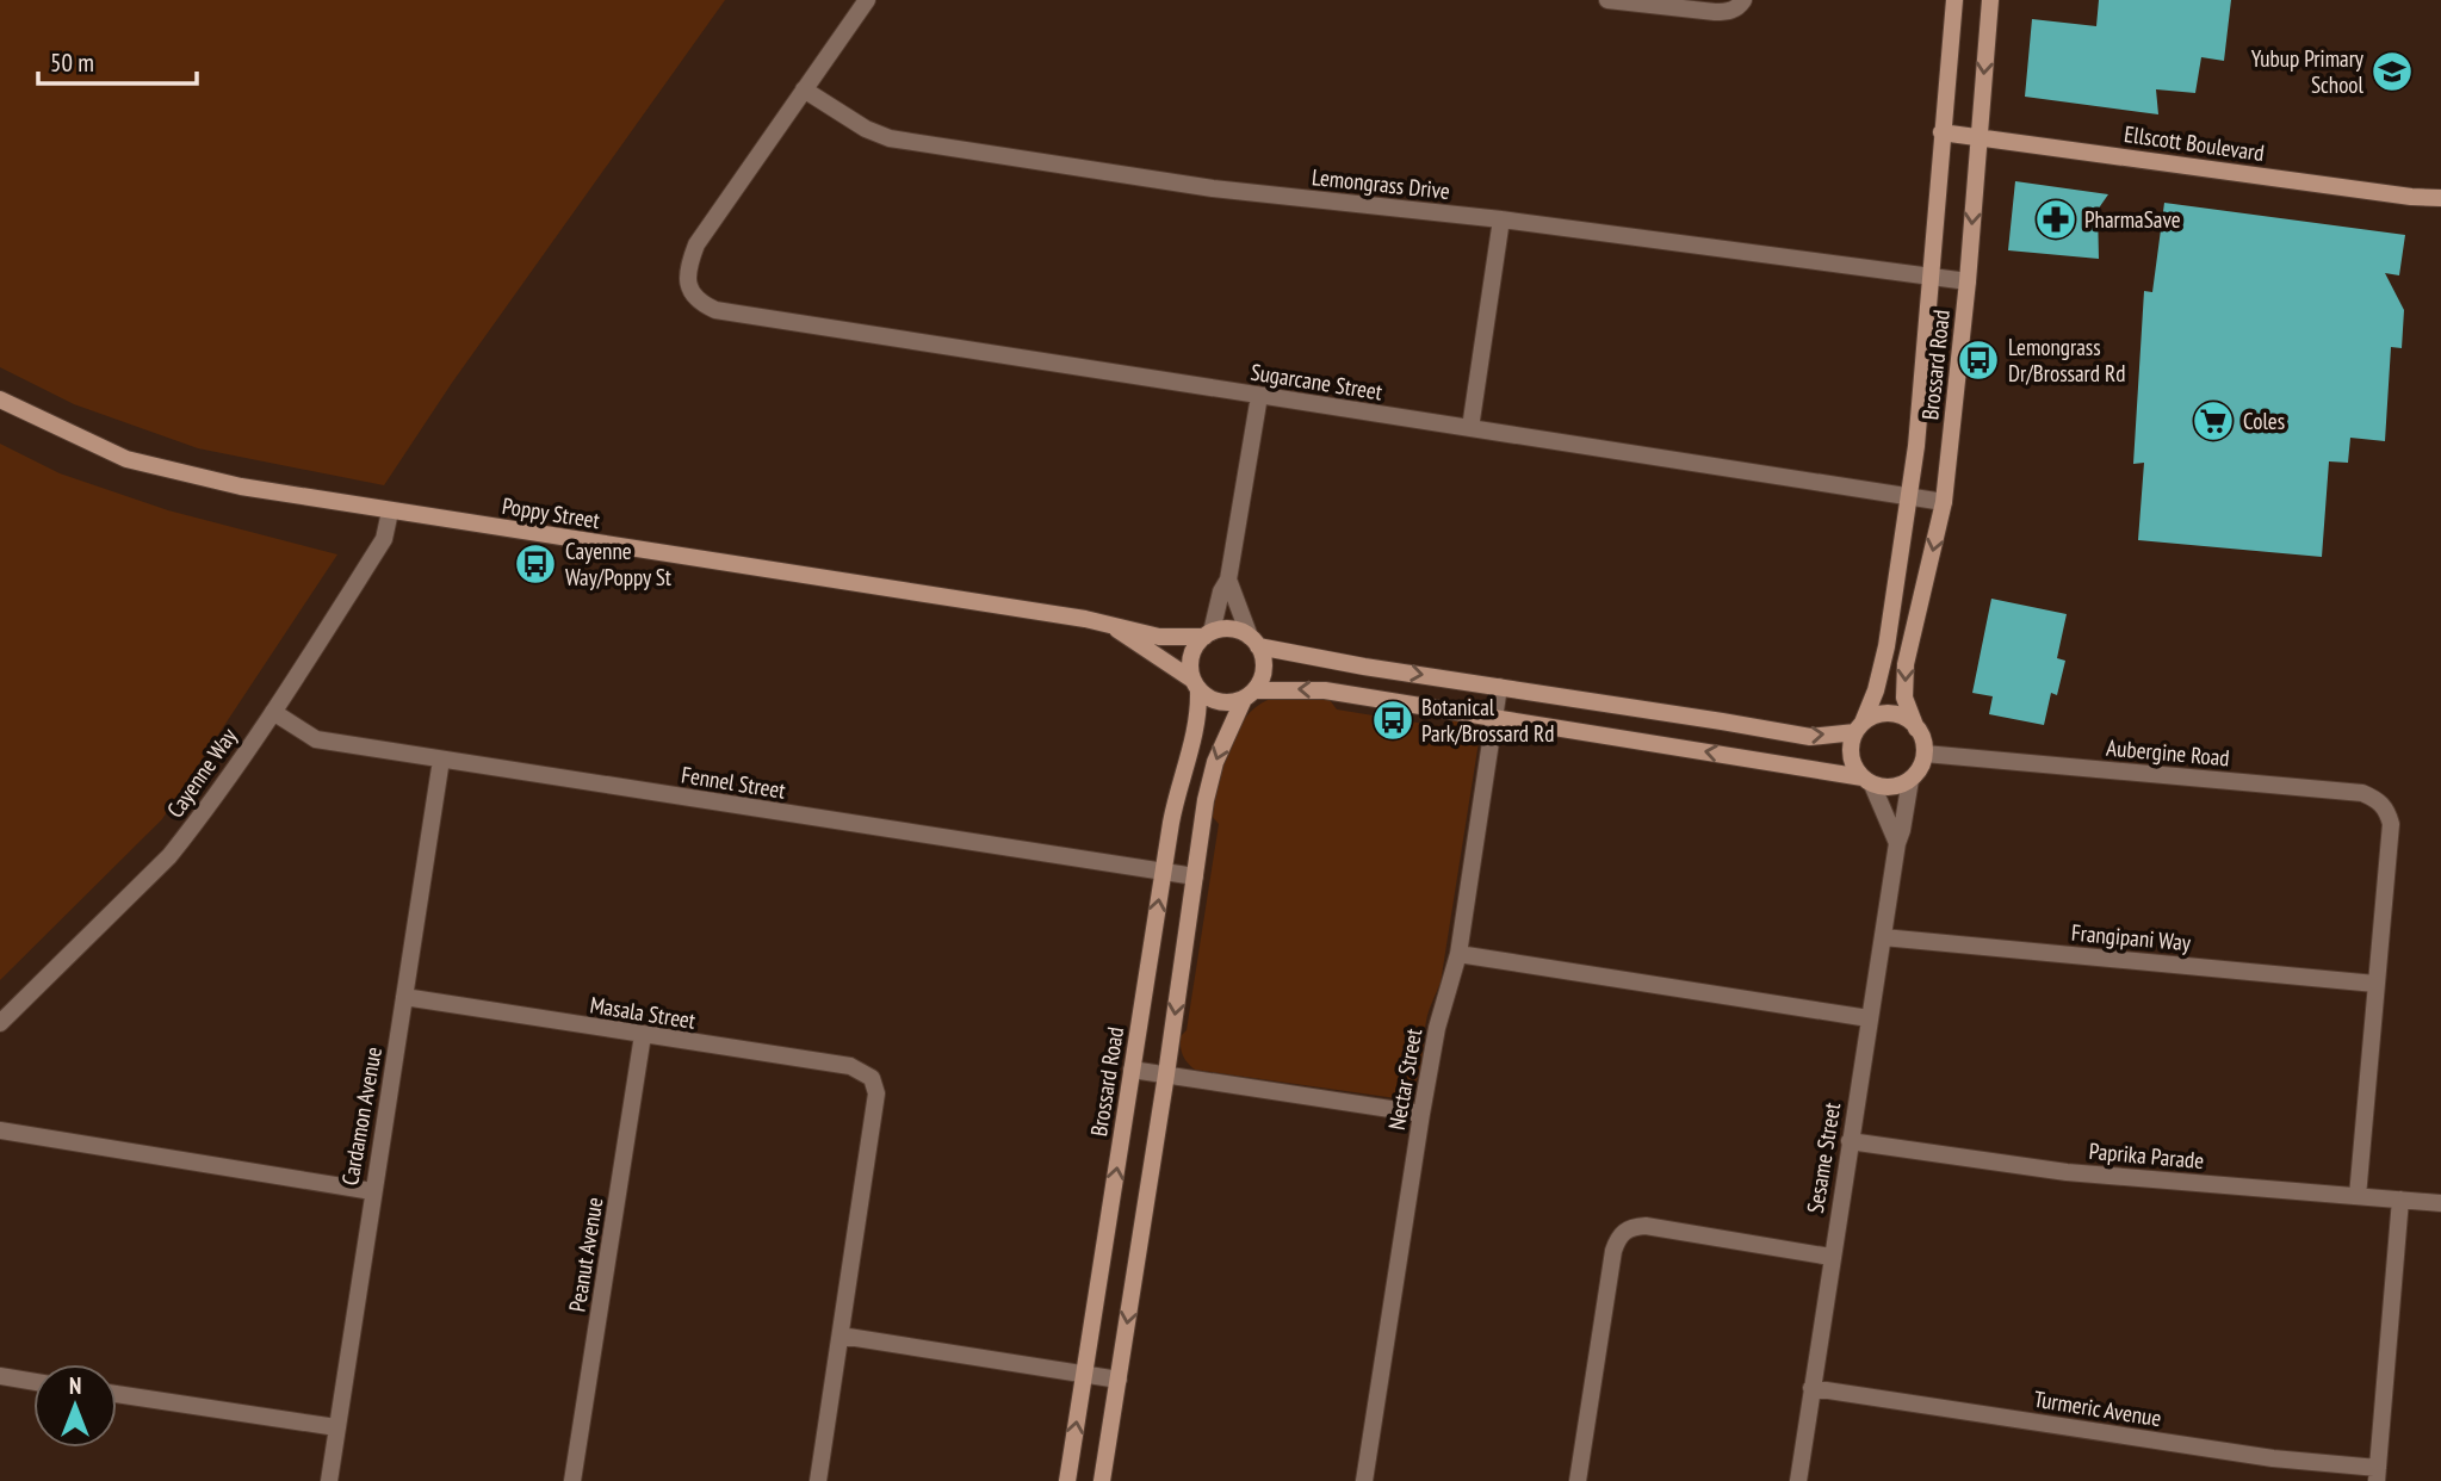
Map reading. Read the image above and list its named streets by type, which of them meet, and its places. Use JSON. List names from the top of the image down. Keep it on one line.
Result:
{"streets":{"street":["Ellscott Boulevard","Lemongrass Drive","Brossard Road","Sugarcane Street","Poppy Street","Aubergine Road","Cayenne Way","Fennel Street","Frangipani Way","Masala Street","Nectar Street","Cardamon Avenue","Paprika Parade","Sesame Street","Peanut Avenue","Turmeric Avenue"]},"crossings":[["Ellscott Boulevard","Brossard Road"],["Lemongrass Drive","Brossard Road"],["Lemongrass Drive","Sugarcane Street"],["Brossard Road","Sugarcane Street"],["Brossard Road","Poppy Street"],["Brossard Road","Aubergine Road"],["Brossard Road","Fennel Street"],["Brossard Road","Sesame Street"],["Poppy Street","Cayenne Way"],["Aubergine Road","Frangipani Way"],["Aubergine Road","Sesame Street"],["Cayenne Way","Fennel Street"],["Fennel Street","Cardamon Avenue"],["Frangipani Way","Sesame Street"],["Masala Street","Cardamon Avenue"],["Masala Street","Peanut Avenue"],["Paprika Parade","Sesame Street"],["Sesame Street","Turmeric Avenue"]],"places":{"school or university":["Yubup Primary School"],"pharmacy":["PharmaSave"],"bus stop":["Lemongrass Dr/Brossard Rd","Cayenne Way/Poppy St","Botanical Park/Brossard Rd"],"supermarket":["Coles"]},"scale_bar":"50 m","north":"top"}
